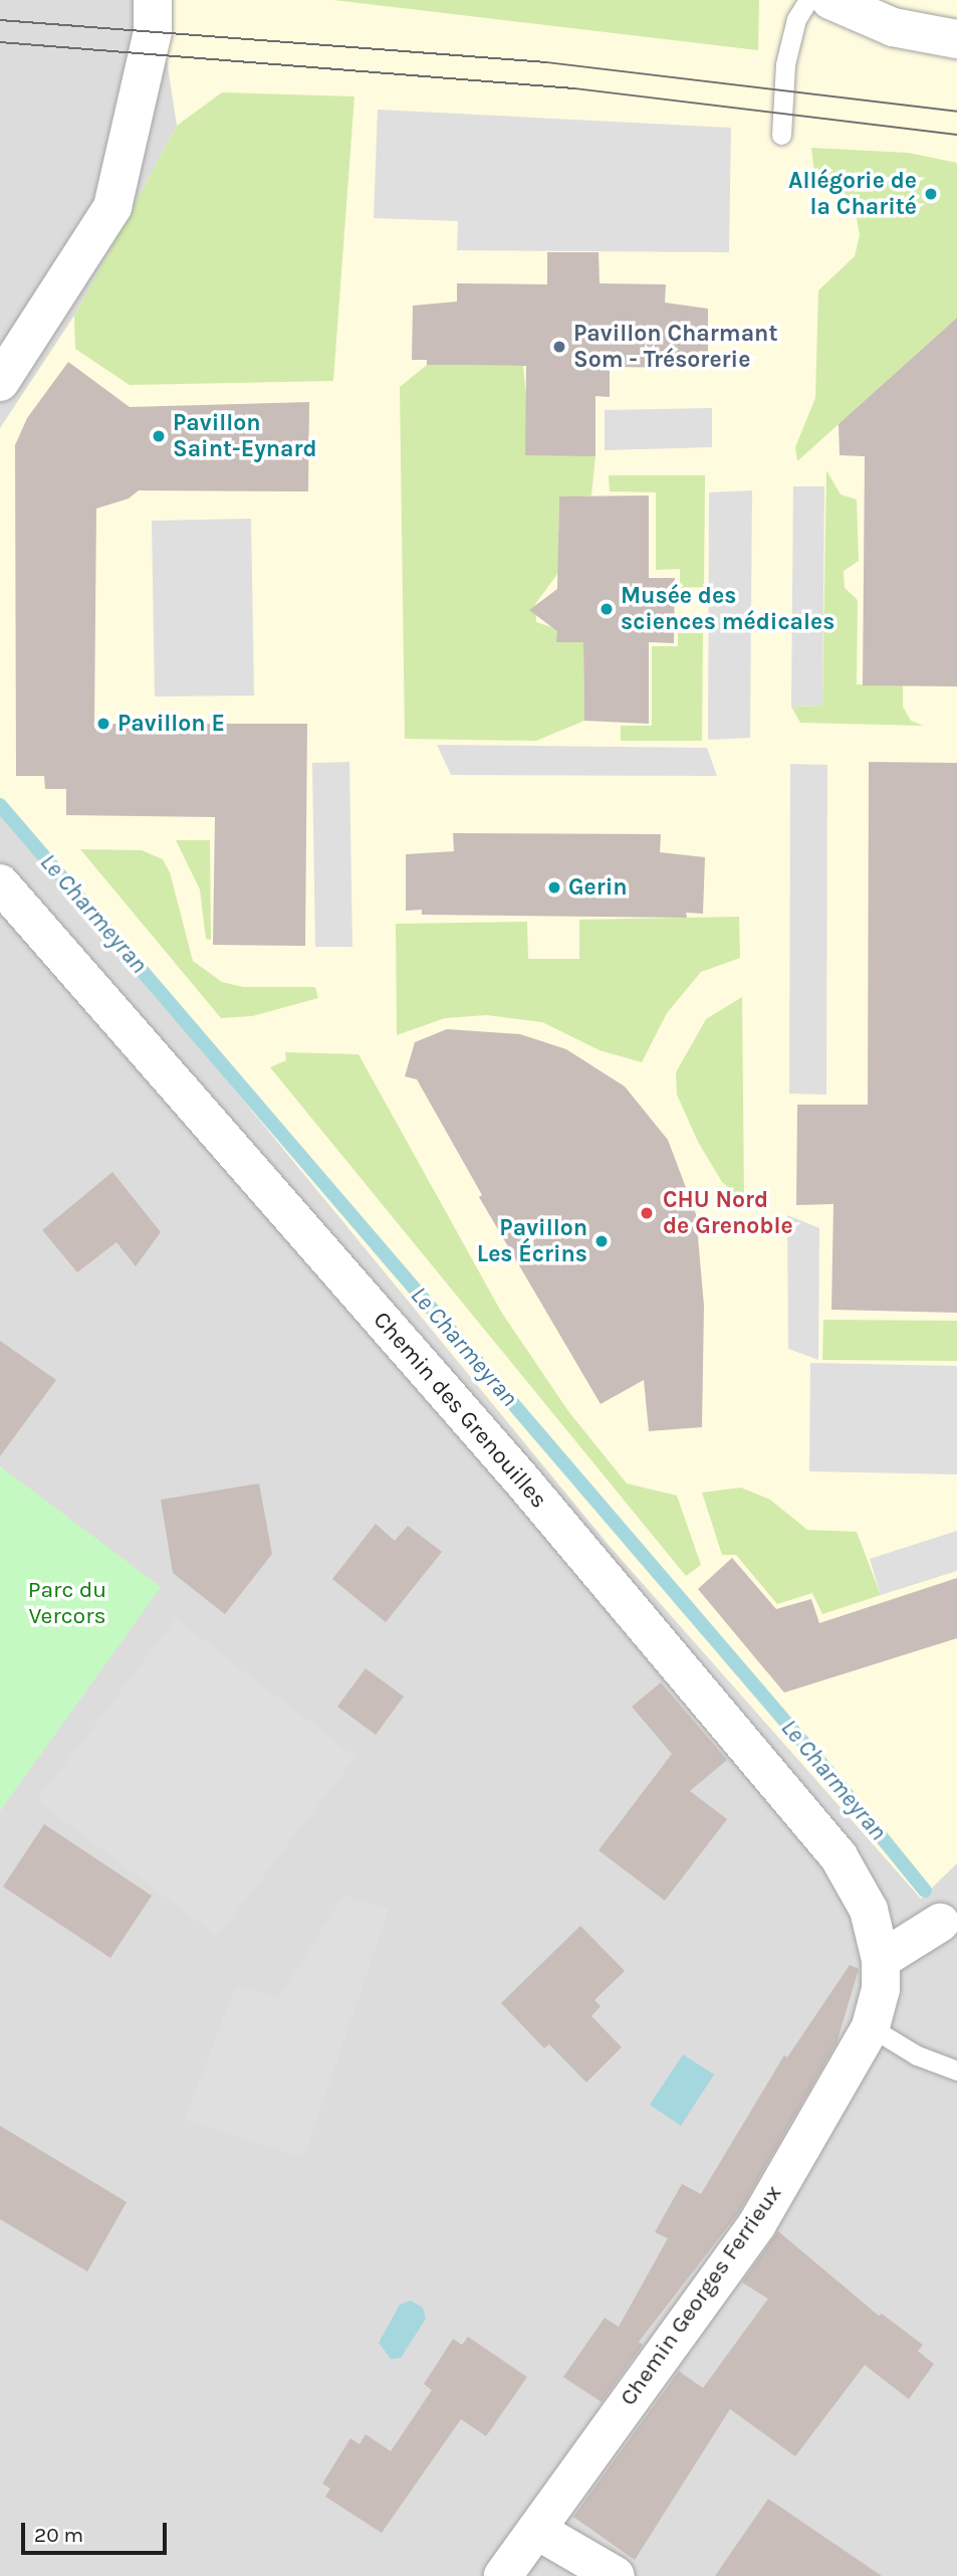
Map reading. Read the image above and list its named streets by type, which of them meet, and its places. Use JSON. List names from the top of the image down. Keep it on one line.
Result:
{"streets":{"street":["Chemin des Grenouilles","Chemin Georges Ferrieux"]},"crossings":[["Chemin des Grenouilles","Chemin Georges Ferrieux"]],"water":["Le Charmeyran"],"parks":["Parc du Vercors"],"places":["Allégorie de la Charité","Pavillon Charmant Som - Trésorerie","Pavillon Saint-Eynard","Musée des sciences médicales","Pavillon E","Gerin","CHU Nord de Grenoble","Pavillon Les Écrins"],"scale_bar":"20 m"}
